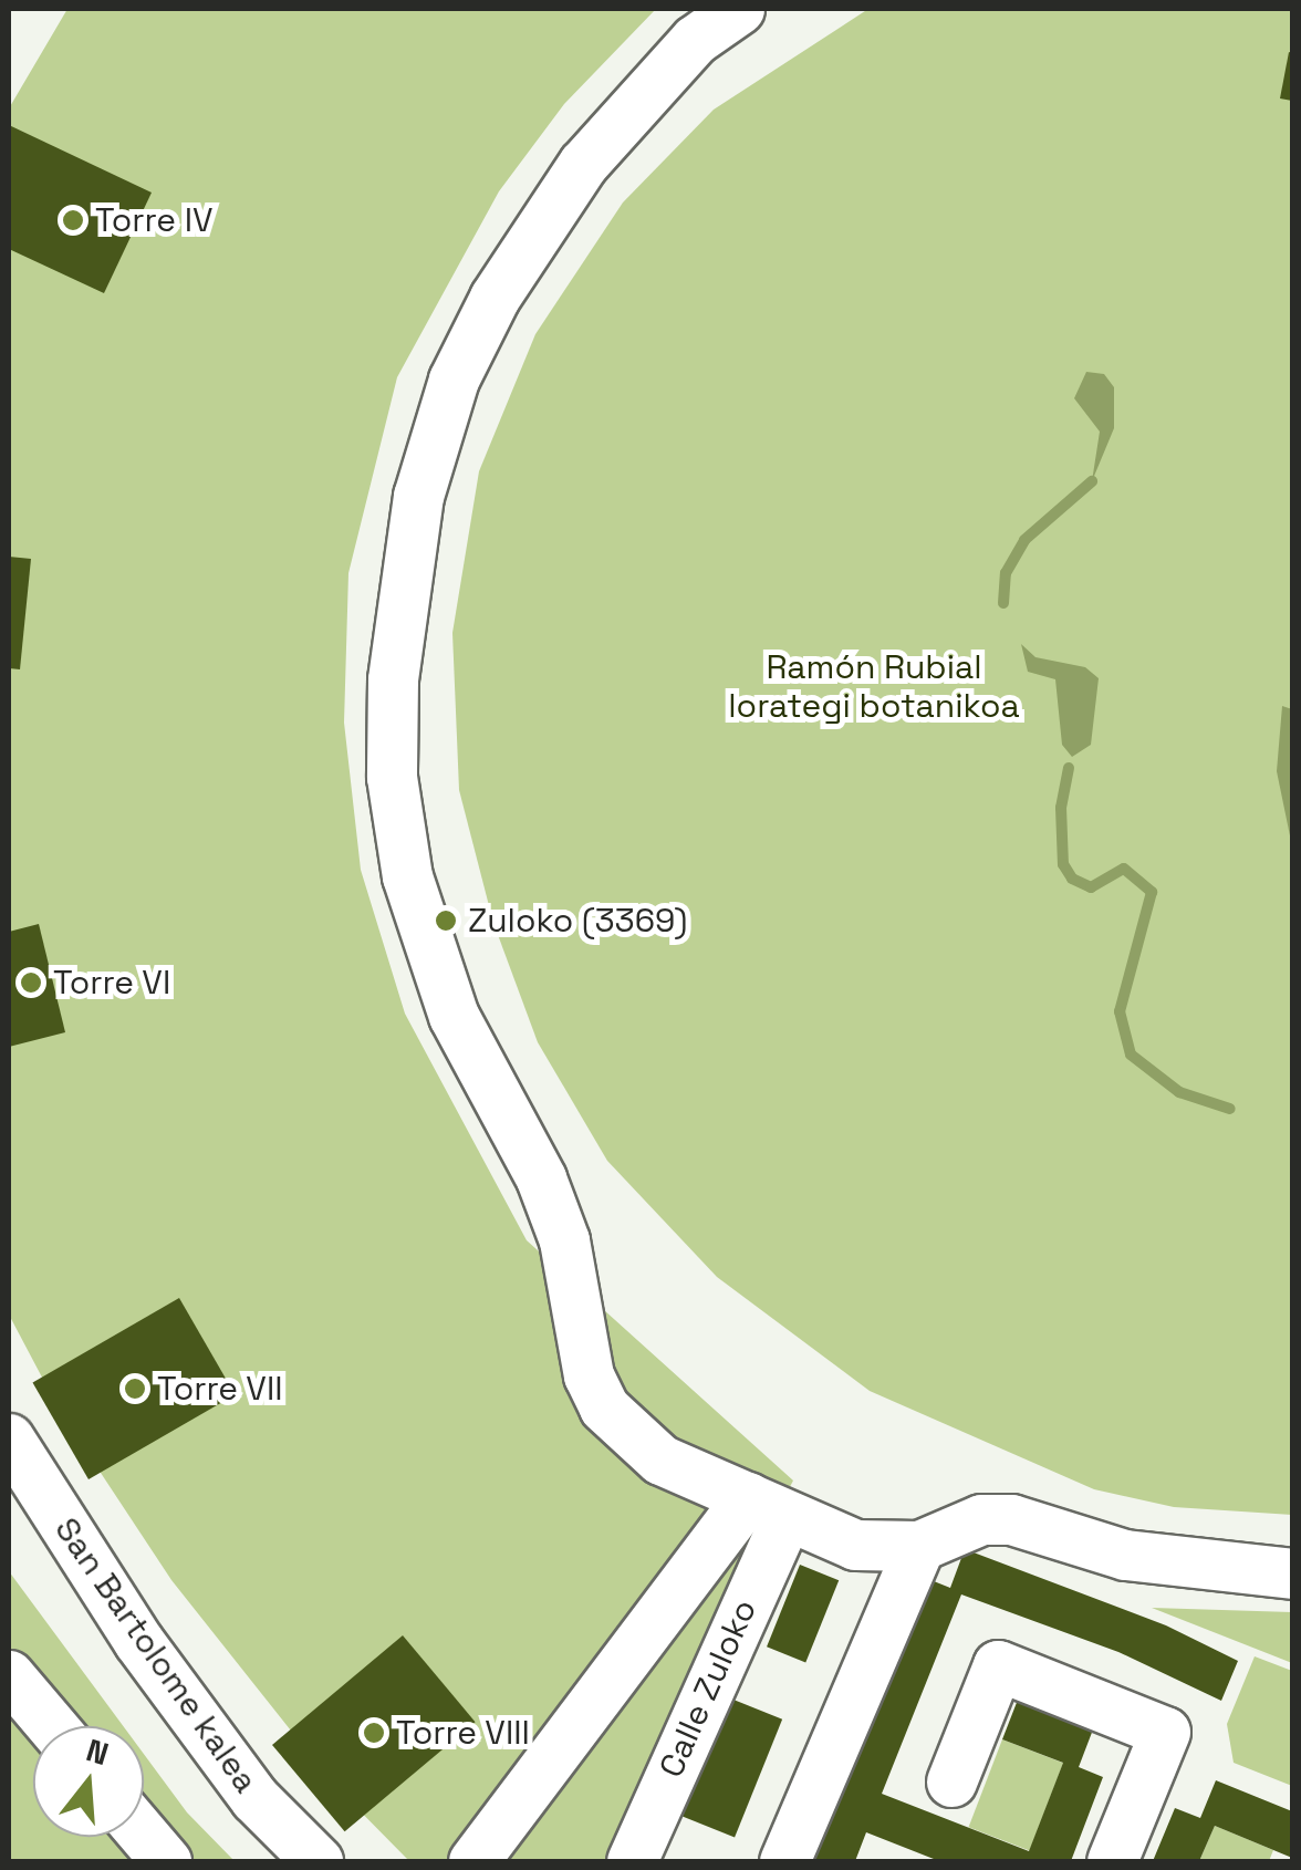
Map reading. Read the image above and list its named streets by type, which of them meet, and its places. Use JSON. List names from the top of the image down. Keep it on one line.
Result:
{"streets":{"street":["San Bartolome kalea","Calle Zuloko"]},"parks":["Ramón Rubial lorategi botanikoa"],"places":["Torre IV","Zuloko (3369)","Torre VI","Torre VII","Torre VIII"],"north":"top"}
